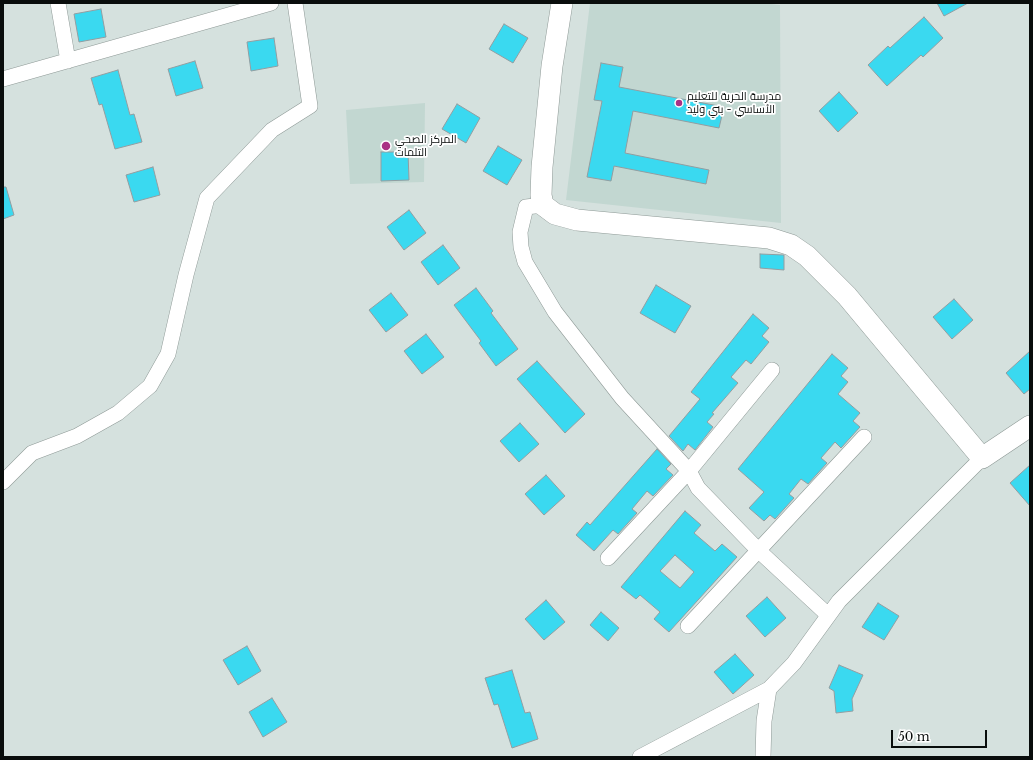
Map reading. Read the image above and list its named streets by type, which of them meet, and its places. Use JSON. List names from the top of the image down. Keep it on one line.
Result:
{"places":["مدرسة الحرية للتعليم الأساسي - بني وليد","المركز الصحي التلمات"],"scale_bar":"50 m"}
